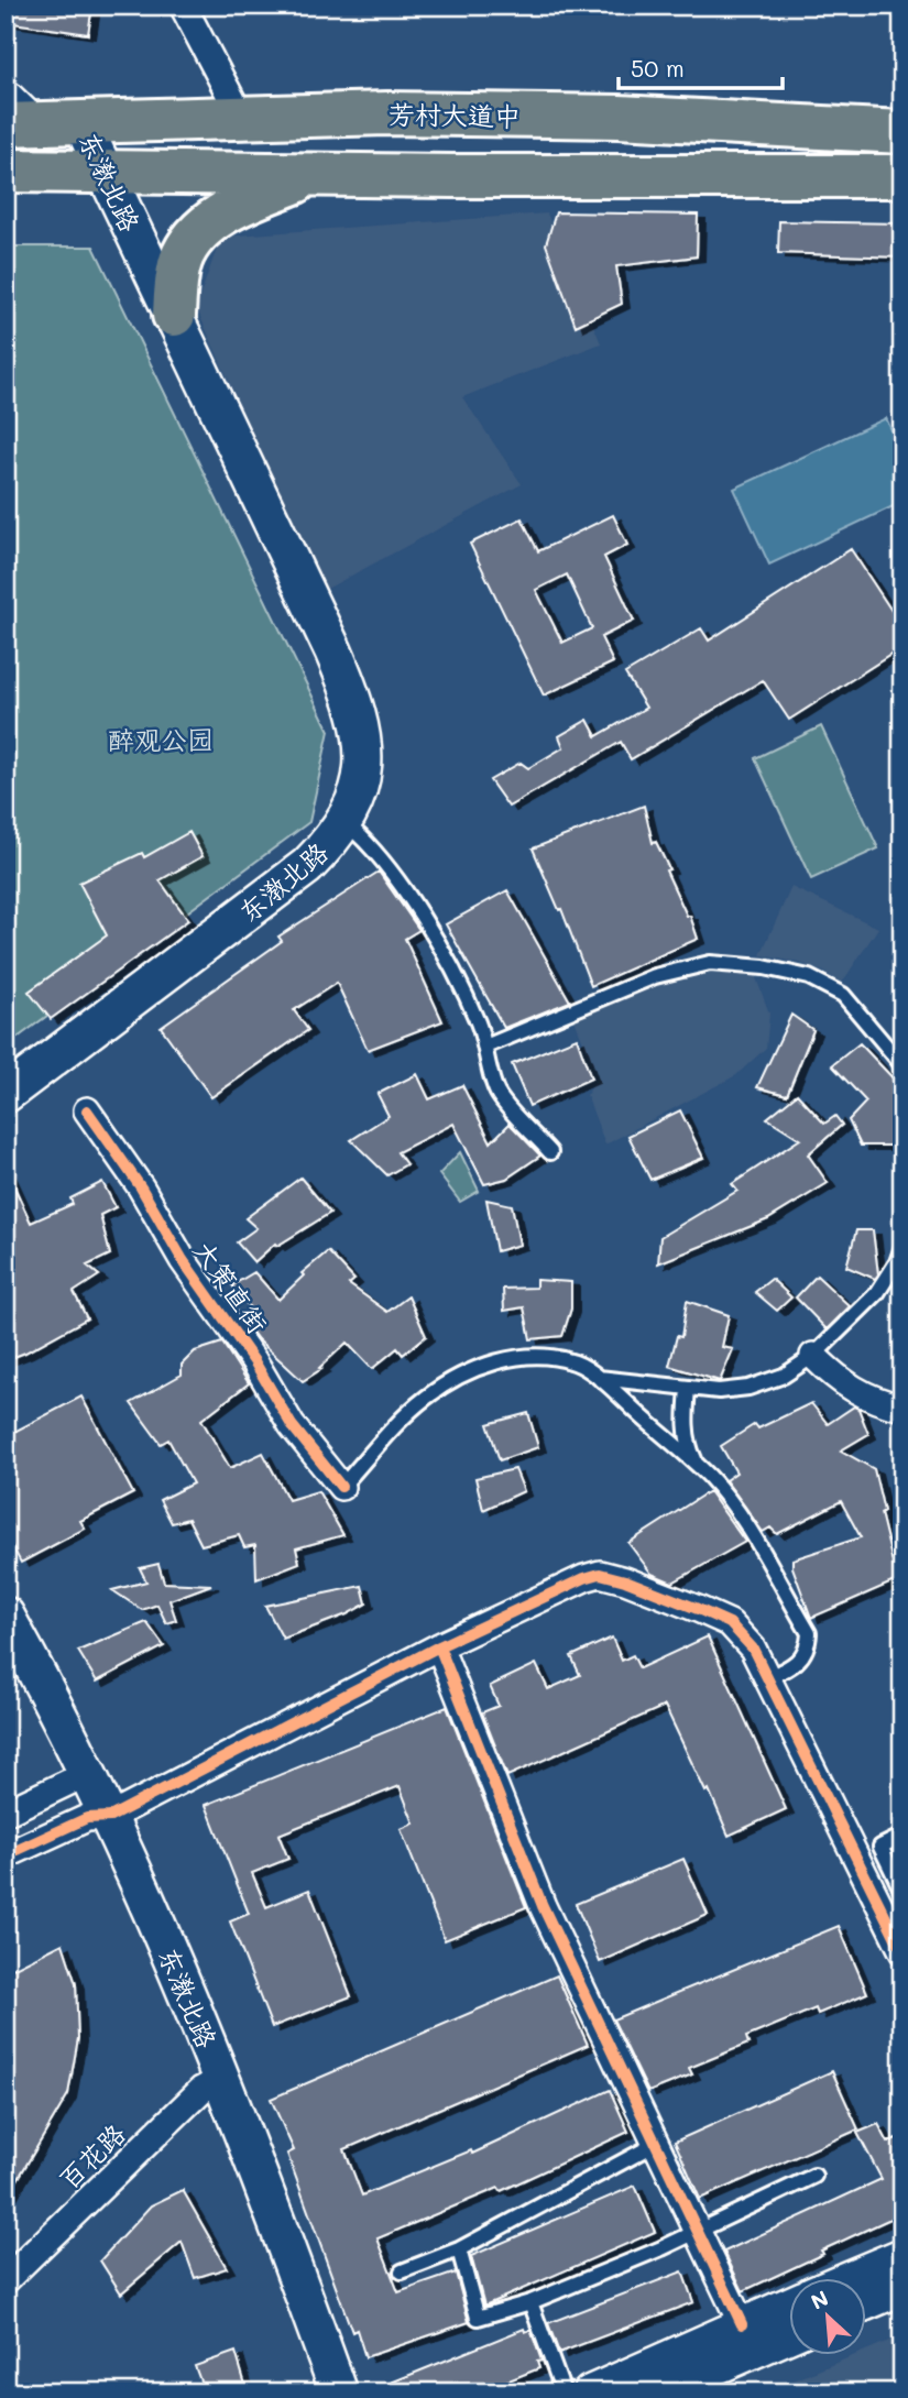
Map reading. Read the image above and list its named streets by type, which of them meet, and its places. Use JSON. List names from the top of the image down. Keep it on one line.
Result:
{"streets":{"highway":["芳村大道中"],"main road":["东漖北路"],"street":["大策直街","百花路"]},"crossings":[["芳村大道中","东漖北路"],["东漖北路","百花路"]],"parks":["醉观公园"],"scale_bar":"50 m","north":"top left"}
